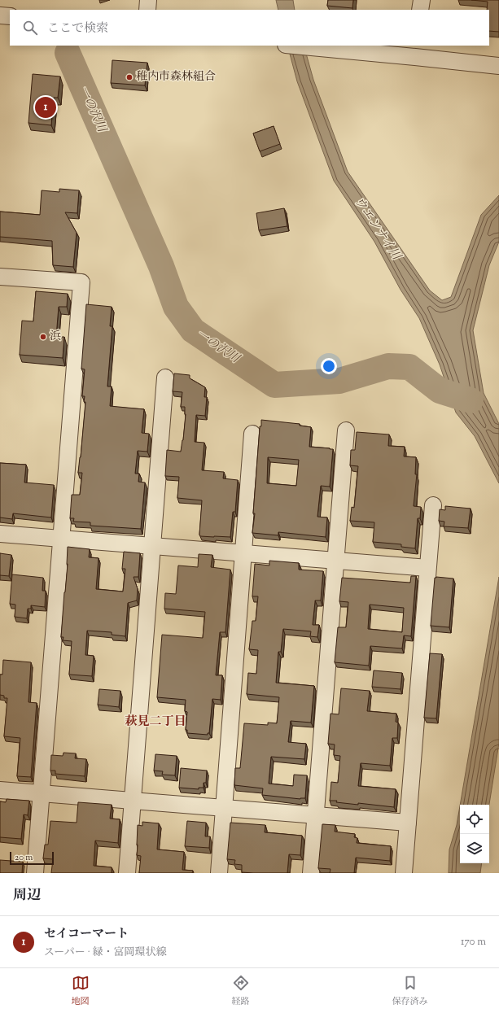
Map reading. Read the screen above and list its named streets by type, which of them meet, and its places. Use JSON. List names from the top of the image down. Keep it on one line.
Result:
{"districts":["萩見二丁目"],"water":["一の沢川","ウエンナイ川"],"places":["稚内市森林組合","浜"],"scale_bar":"20 m","page":{"search":"ここで検索","pins":"1","scale":"20 m","heading":"周辺","list":[{"mark":"1","name":"セイコーマート","note":"スーパー · 緑・富岡環状線","value":"170 m"}],"nav":["地図","経路","保存済み"]}}
